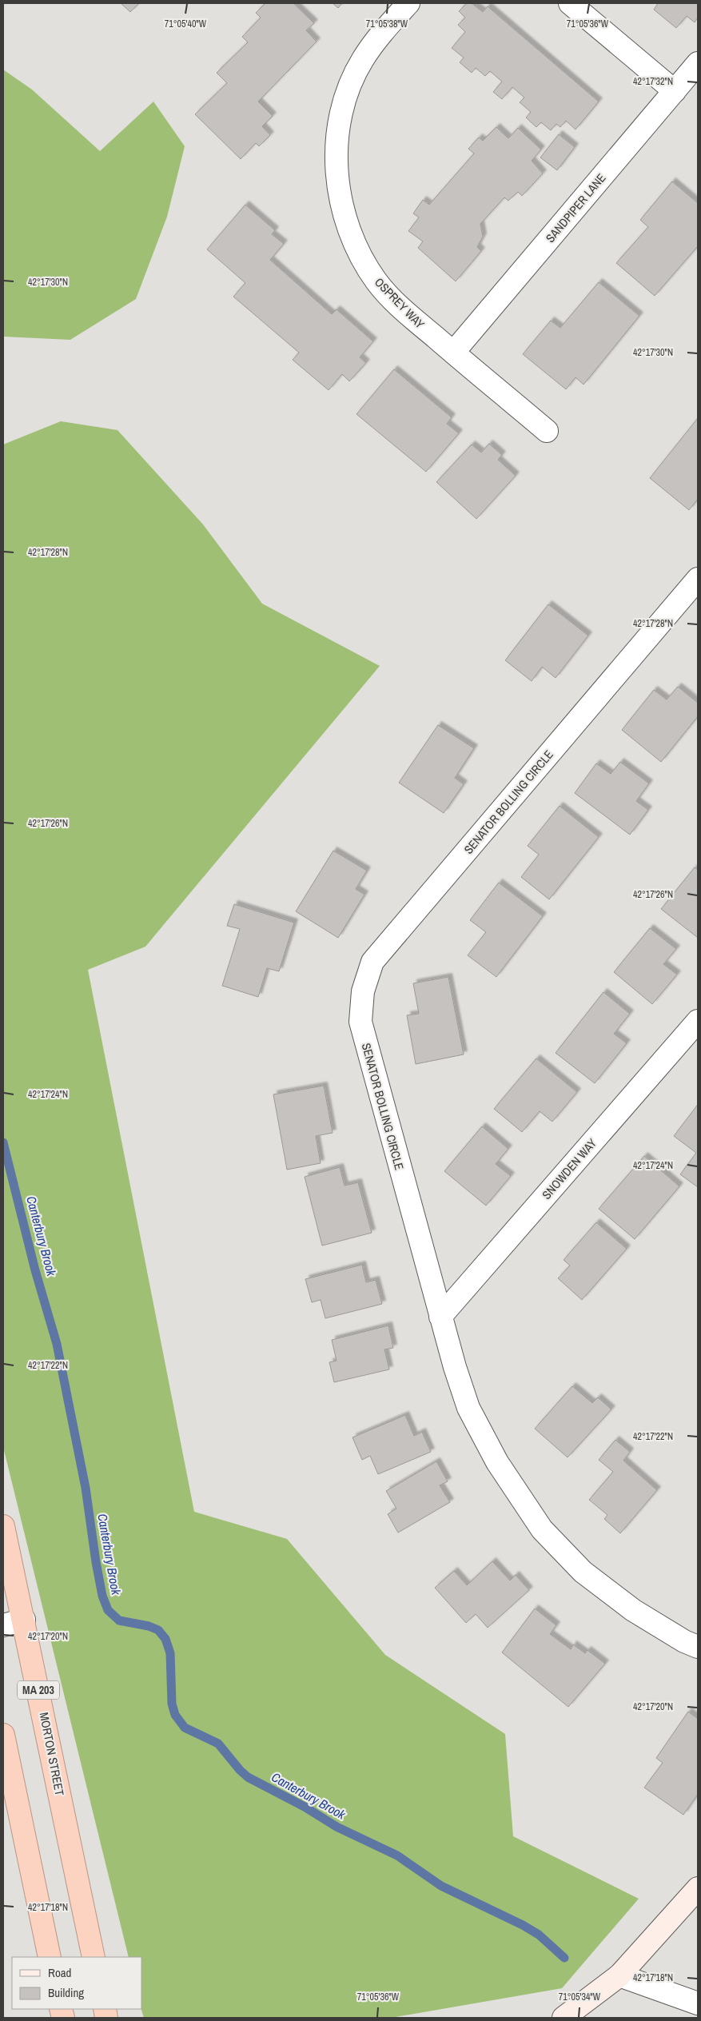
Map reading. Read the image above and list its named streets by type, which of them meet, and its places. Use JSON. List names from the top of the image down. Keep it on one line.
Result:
{"streets":{"highway":["MA 203","MORTON STREET"],"street":["SANDPIPER LANE","OSPREY WAY","SENATOR BOLLING CIRCLE","SNOWDEN WAY"]},"crossings":[["SANDPIPER LANE","OSPREY WAY"],["SENATOR BOLLING CIRCLE","SNOWDEN WAY"]],"water":["Canterbury Brook"],"legend":["Road","Building"],"coordinates":["71°05'40\"W","71°05'38\"W","71°05'36\"W","42°17'32\"N","42°17'30\"N","42°17'28\"N","42°17'26\"N","42°17'24\"N","42°17'22\"N","42°17'20\"N","42°17'18\"N","71°05'34\"W"]}
